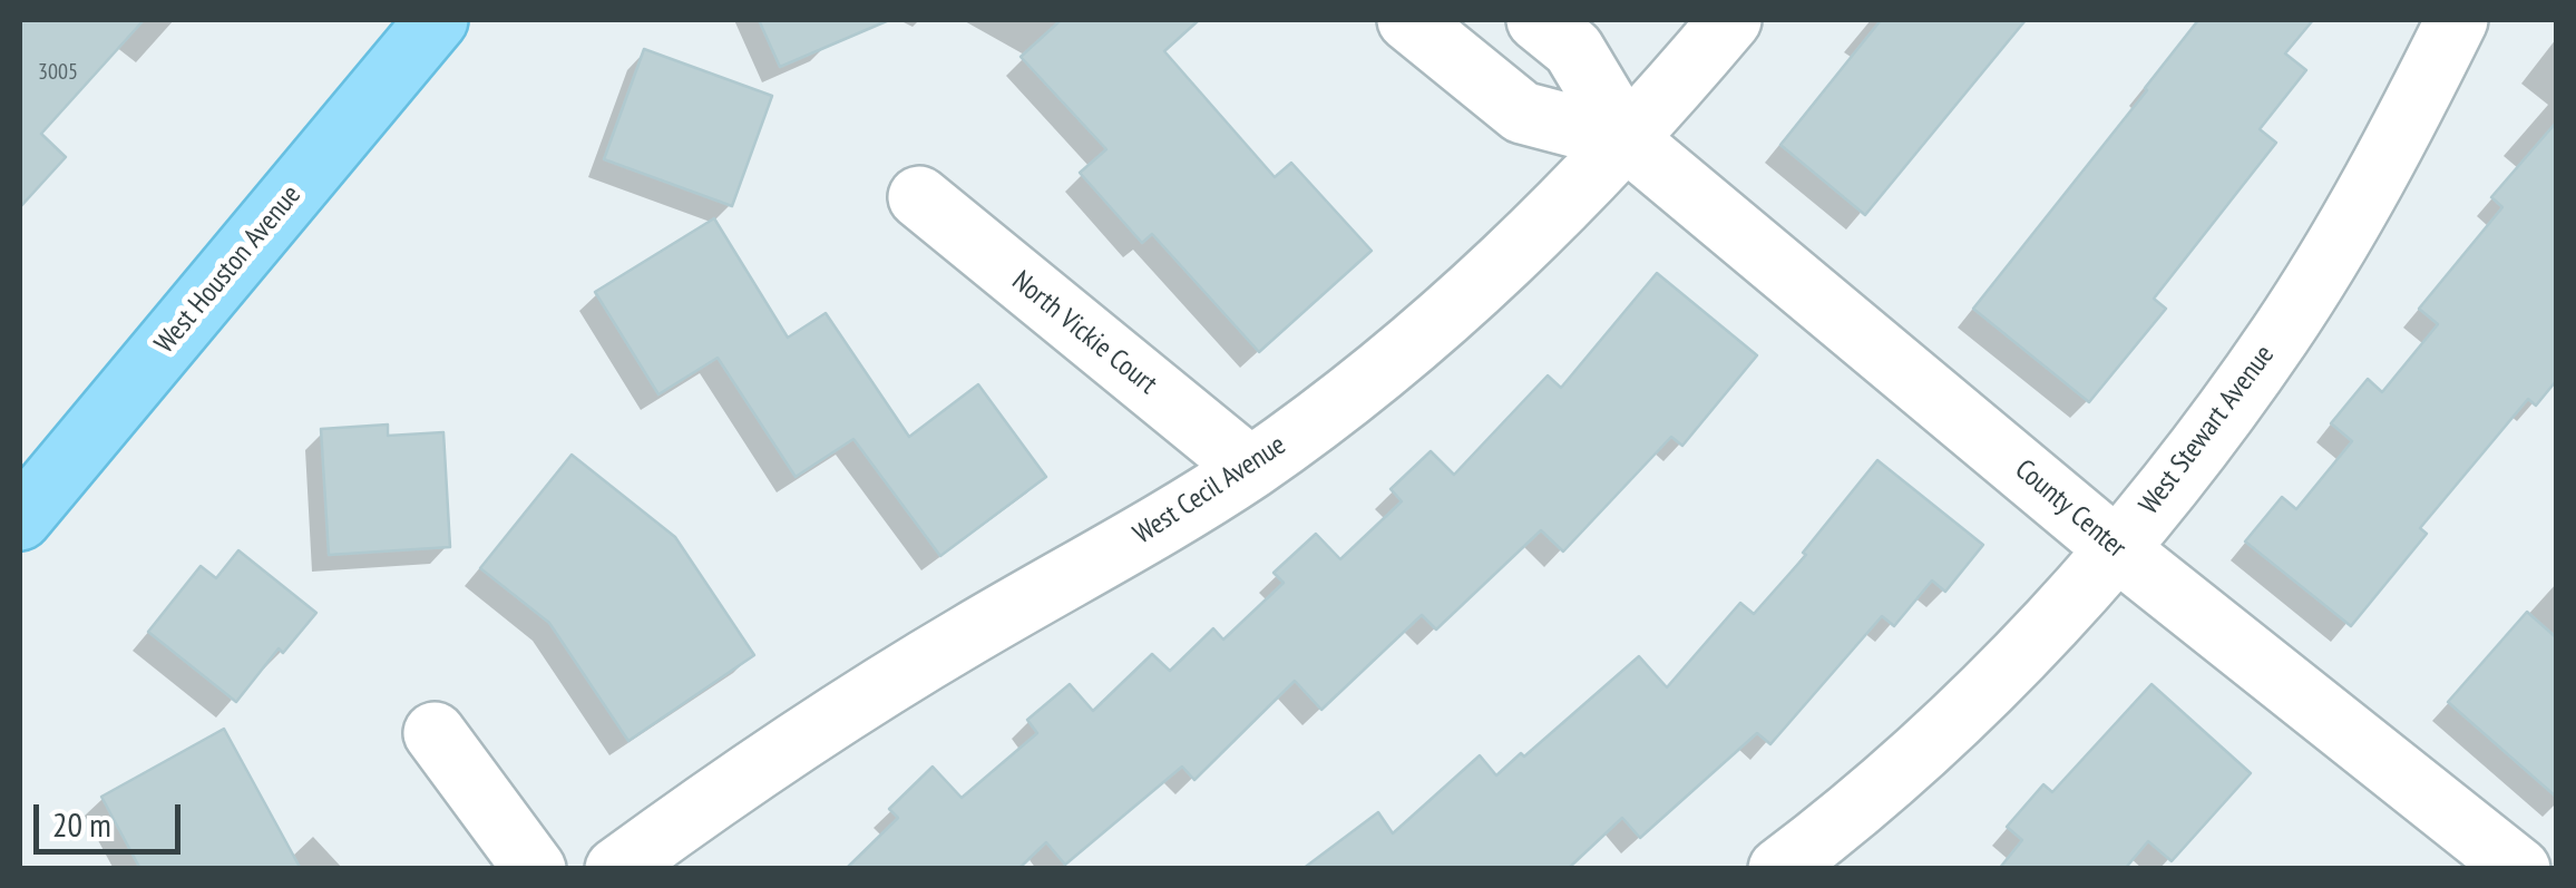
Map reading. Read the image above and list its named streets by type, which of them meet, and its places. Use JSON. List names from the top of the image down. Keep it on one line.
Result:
{"streets":{"main road":["West Houston Avenue"],"street":["North Vickie Court","West Stewart Avenue","West Cecil Avenue","County Center"]},"crossings":[["North Vickie Court","West Cecil Avenue"],["West Stewart Avenue","County Center"],["West Cecil Avenue","County Center"]],"house_numbers":["3005"],"scale_bar":"20 m"}
